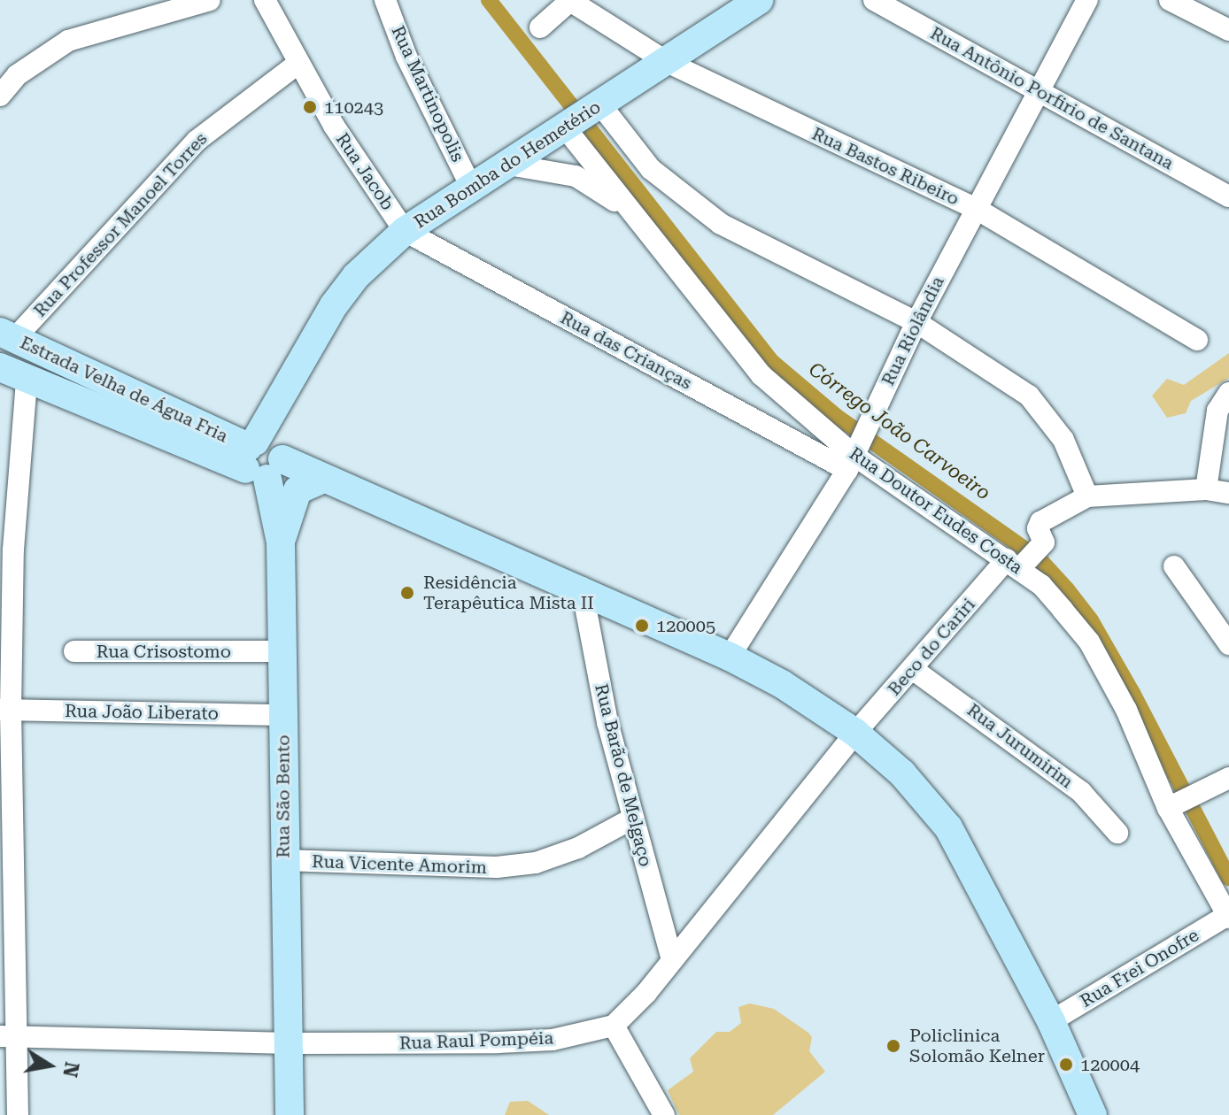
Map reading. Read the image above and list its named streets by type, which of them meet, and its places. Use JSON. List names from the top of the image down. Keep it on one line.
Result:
{"streets":{"main road":["Rua Bomba do Hemetério","Estrada Velha de Água Fria","Rua São Bento"],"street":["Rua Martinopolis","Rua Antônio Porfirio de Santana","Rua Bastos Ribeiro","Rua Jacob","Rua Professor Manoel Torres","Rua Riolândia","Rua das Crianças","Rua Doutor Eudes Costa","Beco do Cariri","Rua Crisostomo","Rua João Liberato","Rua Jurumirim","Rua Barão de Melgaço","Rua Vicente Amorim","Rua Frei Onofre","Rua Raul Pompéia"]},"crossings":[["Rua Martinopolis","Rua Bomba do Hemetério"],["Rua Antônio Porfirio de Santana","Rua Riolândia"],["Rua Bomba do Hemetério","Rua Bastos Ribeiro"],["Rua Bomba do Hemetério","Rua Jacob"],["Rua Bomba do Hemetério","Rua das Crianças"],["Rua Bomba do Hemetério","Estrada Velha de Água Fria"],["Rua Bomba do Hemetério","Rua Doutor Eudes Costa"],["Rua Bomba do Hemetério","Rua São Bento"],["Rua Bastos Ribeiro","Rua Riolândia"],["Rua Jacob","Rua Professor Manoel Torres"],["Rua Jacob","Rua das Crianças"],["Rua Professor Manoel Torres","Estrada Velha de Água Fria"],["Rua Riolândia","Rua das Crianças"],["Rua Riolândia","Estrada Velha de Água Fria"],["Rua Riolândia","Rua Doutor Eudes Costa"],["Rua das Crianças","Rua Doutor Eudes Costa"],["Estrada Velha de Água Fria","Beco do Cariri"],["Estrada Velha de Água Fria","Rua Barão de Melgaço"],["Estrada Velha de Água Fria","Rua São Bento"],["Estrada Velha de Água Fria","Rua Frei Onofre"],["Rua Doutor Eudes Costa","Beco do Cariri"],["Rua Doutor Eudes Costa","Rua Frei Onofre"],["Beco do Cariri","Rua Jurumirim"],["Rua Crisostomo","Rua São Bento"],["Rua João Liberato","Rua São Bento"],["Rua Barão de Melgaço","Rua Vicente Amorim"],["Rua São Bento","Rua Vicente Amorim"],["Rua São Bento","Rua Raul Pompéia"]],"water":["Córrego João Carvoeiro"],"places":["110243","Residência Terapêutica Mista II","120005","Policlinica Solomão Kelner","120004"],"north":"right"}
